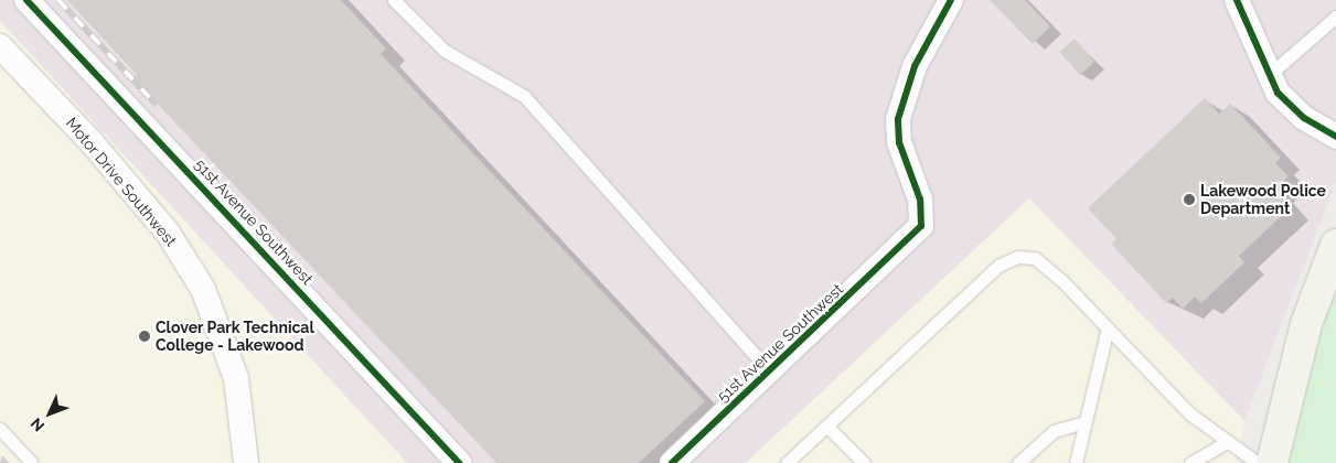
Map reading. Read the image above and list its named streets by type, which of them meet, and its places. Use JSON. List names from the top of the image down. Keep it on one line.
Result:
{"streets":{"street":["Motor Drive Southwest","51st Avenue Southwest"]},"places":["Lakewood Police Department","Clover Park Technical College - Lakewood"],"north":"bottom left"}
